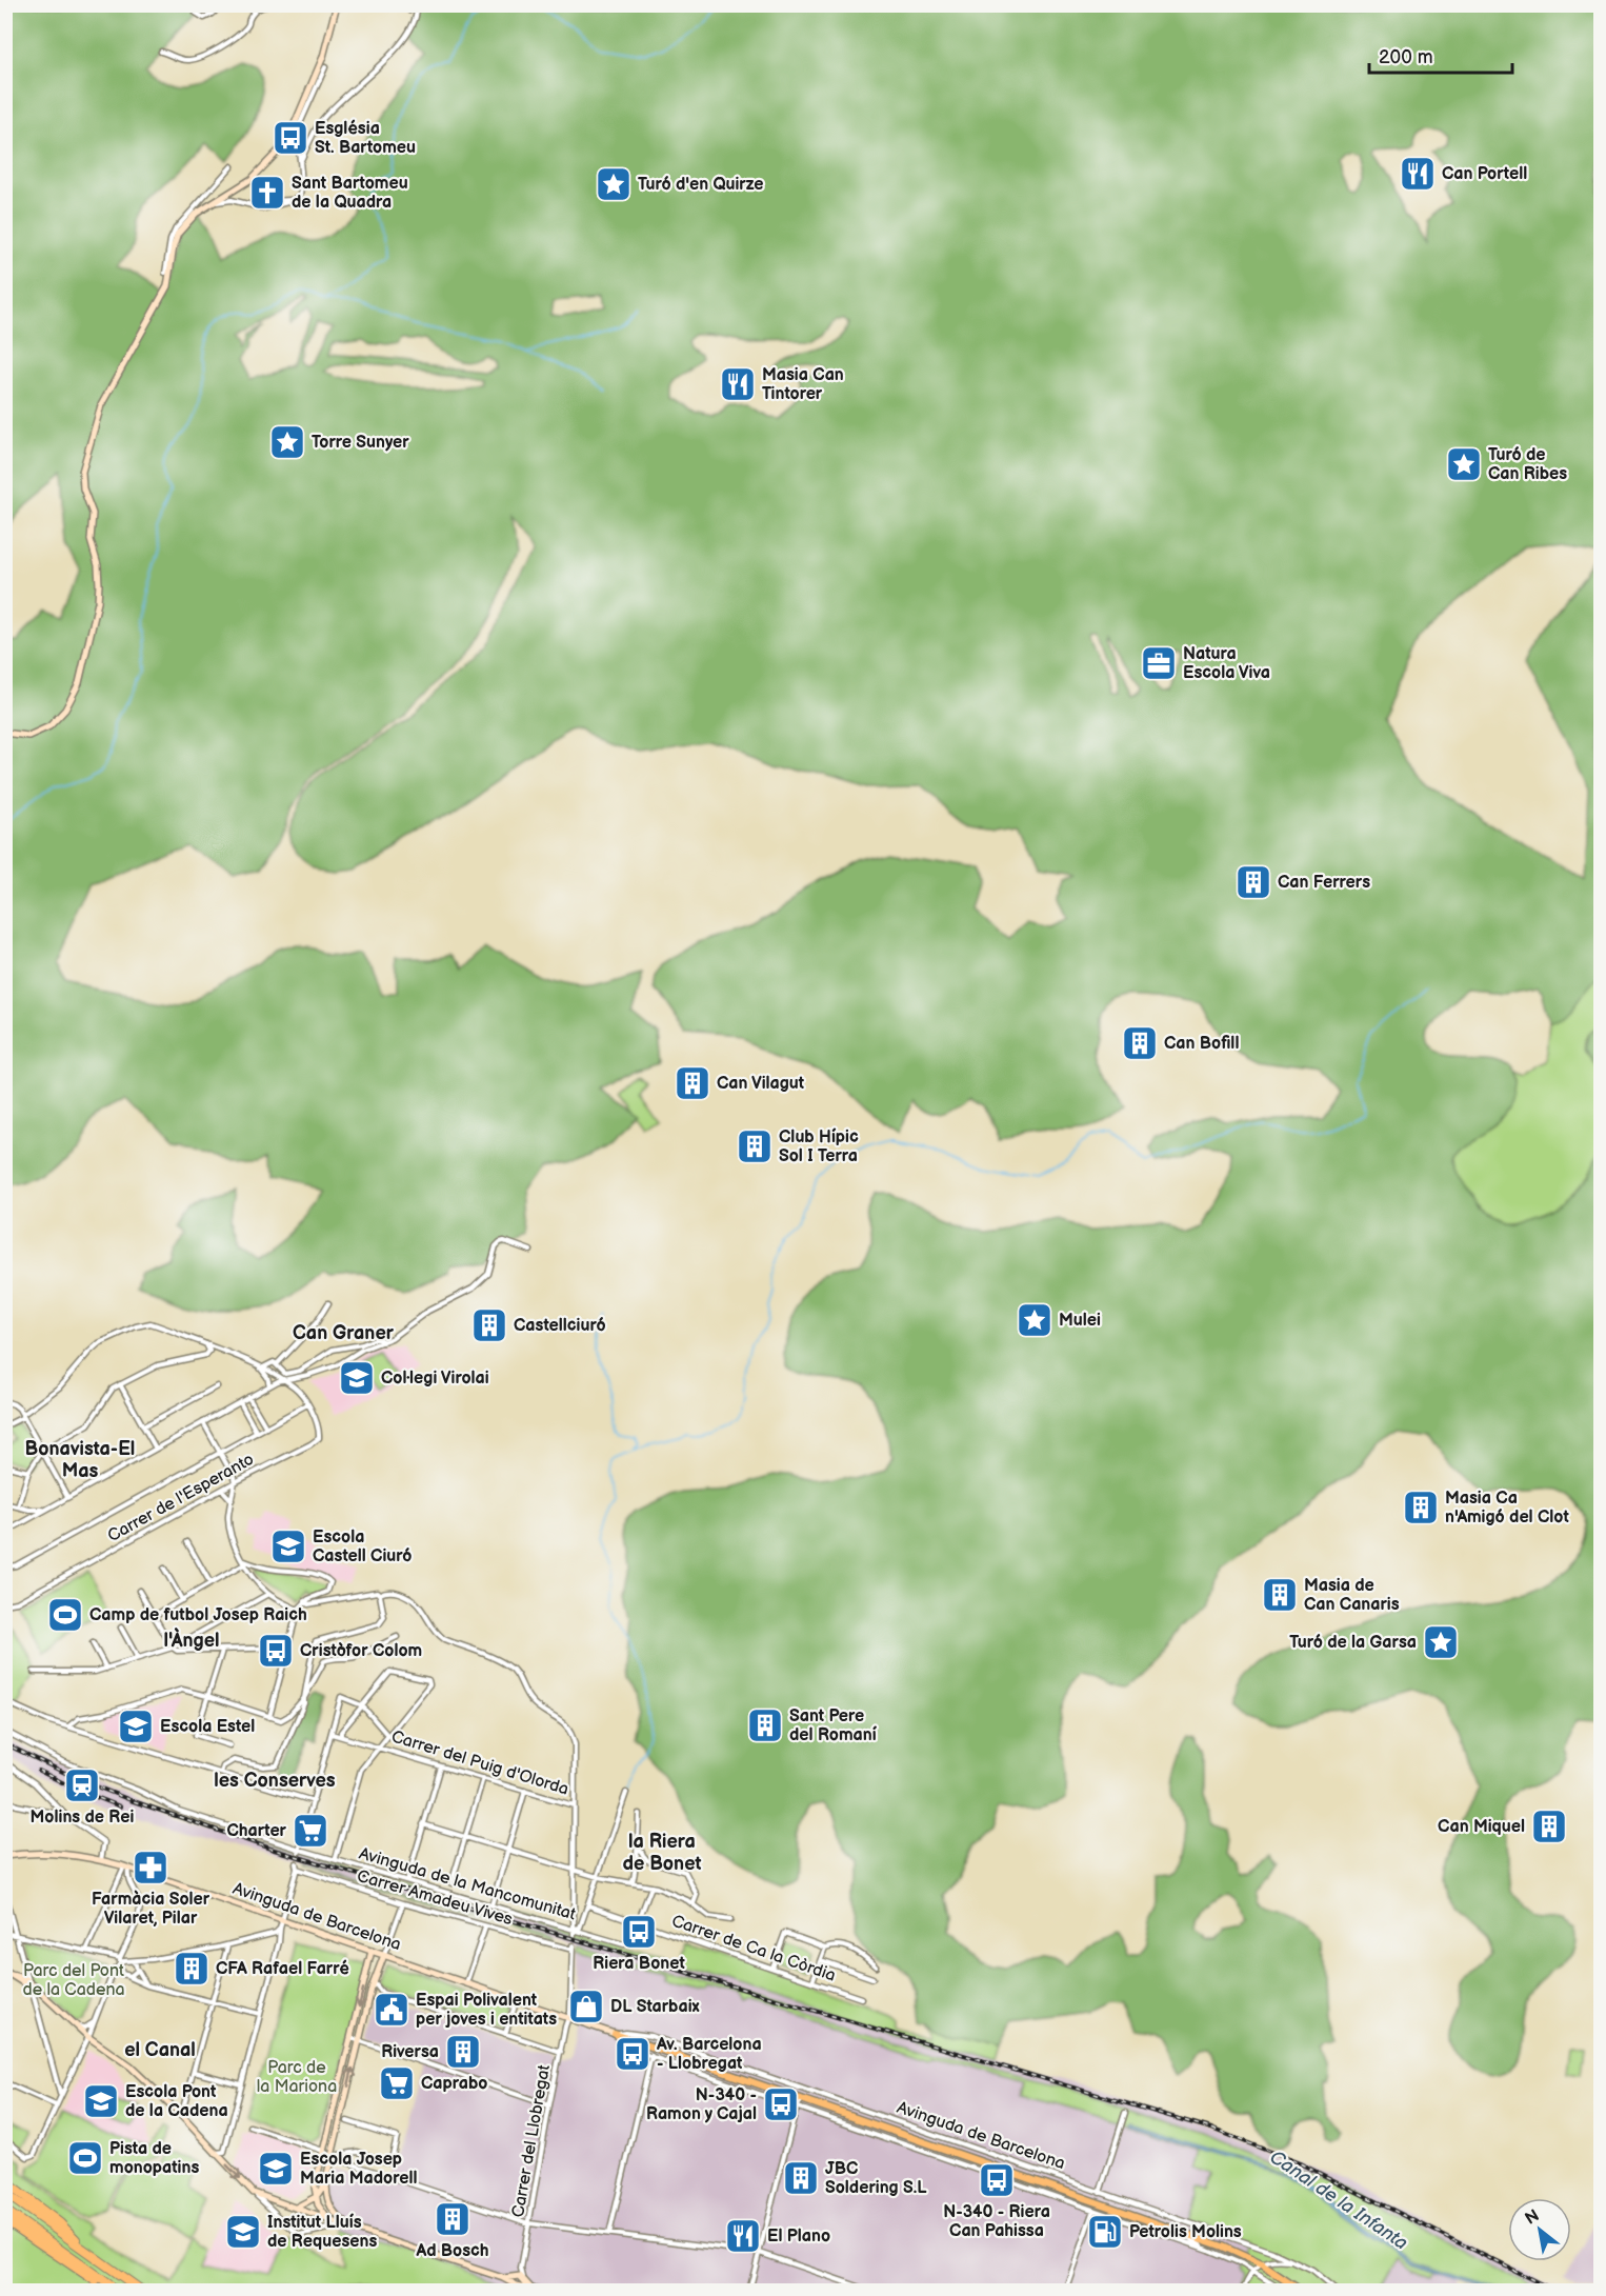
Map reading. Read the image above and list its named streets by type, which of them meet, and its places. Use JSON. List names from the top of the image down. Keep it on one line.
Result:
{"streets":{"main road":["Avinguda de Barcelona"],"street":["Carrer de l'Esperanto","Carrer del Puig d'Olorda","Avinguda de la Mancomunitat","Carrer Amadeu Vives","Carrer de Ca la Còrdia","Carrer del Llobregat"]},"crossings":[["Avinguda de la Mancomunitat","Carrer de Ca la Còrdia"],["Carrer Amadeu Vives","Avinguda de Barcelona"],["Carrer Amadeu Vives","Carrer del Llobregat"],["Avinguda de Barcelona","Carrer del Llobregat"]],"districts":["Can Graner","Bonavista-El Mas","l'Àngel","les Conserves","la Riera de Bonet","el Canal"],"water":["Canal de la Infanta"],"parks":["Parc del Pont de la Cadena","Parc de la Mariona"],"places":{"bus stop":["Església St. Bartomeu","Cristòfor Colom","Riera Bonet","Av. Barcelona - Llobregat","N-340 - Ramon y Cajal","N-340 - Riera Can Pahissa"],"restaurant":["Can Portell","Masia Can Tintorer","El Plano"],"place":["Turó d'en Quirze","Torre Sunyer","Turó de Can Ribes","Mulei","Turó de la Garsa"],"church":["Sant Bartomeu de la Quadra"],"office":["Natura Escola Viva"],"building":["Can Ferrers","Can Bofill","Can Vilagut","Club Hípic Sol I Terra","Castellciuró","Masia Ca n'Amigó del Clot","Masia de Can Canaris","Sant Pere del Romaní","Can Miquel","CFA Rafael Farré","Riversa","JBC Soldering S.L","Ad Bosch"],"school or university":["Col·legi Virolai","Escola Castell Ciuró","Escola Estel","Escola Pont de la Cadena","Escola Josep Maria Madorell","Institut Lluís de Requesens"],"sports":["Camp de futbol Josep Raich","Pista de monopatins"],"station":["Molins de Rei"],"supermarket":["Charter","Caprabo"],"pharmacy":["Farmàcia Soler Vilaret, Pilar"],"shop":["DL Starbaix"],"public building":["Espai Polivalent per joves i entitats"],"fuel station":["Petrolis Molins"]},"scale_bar":"200 m","north":"top left"}
